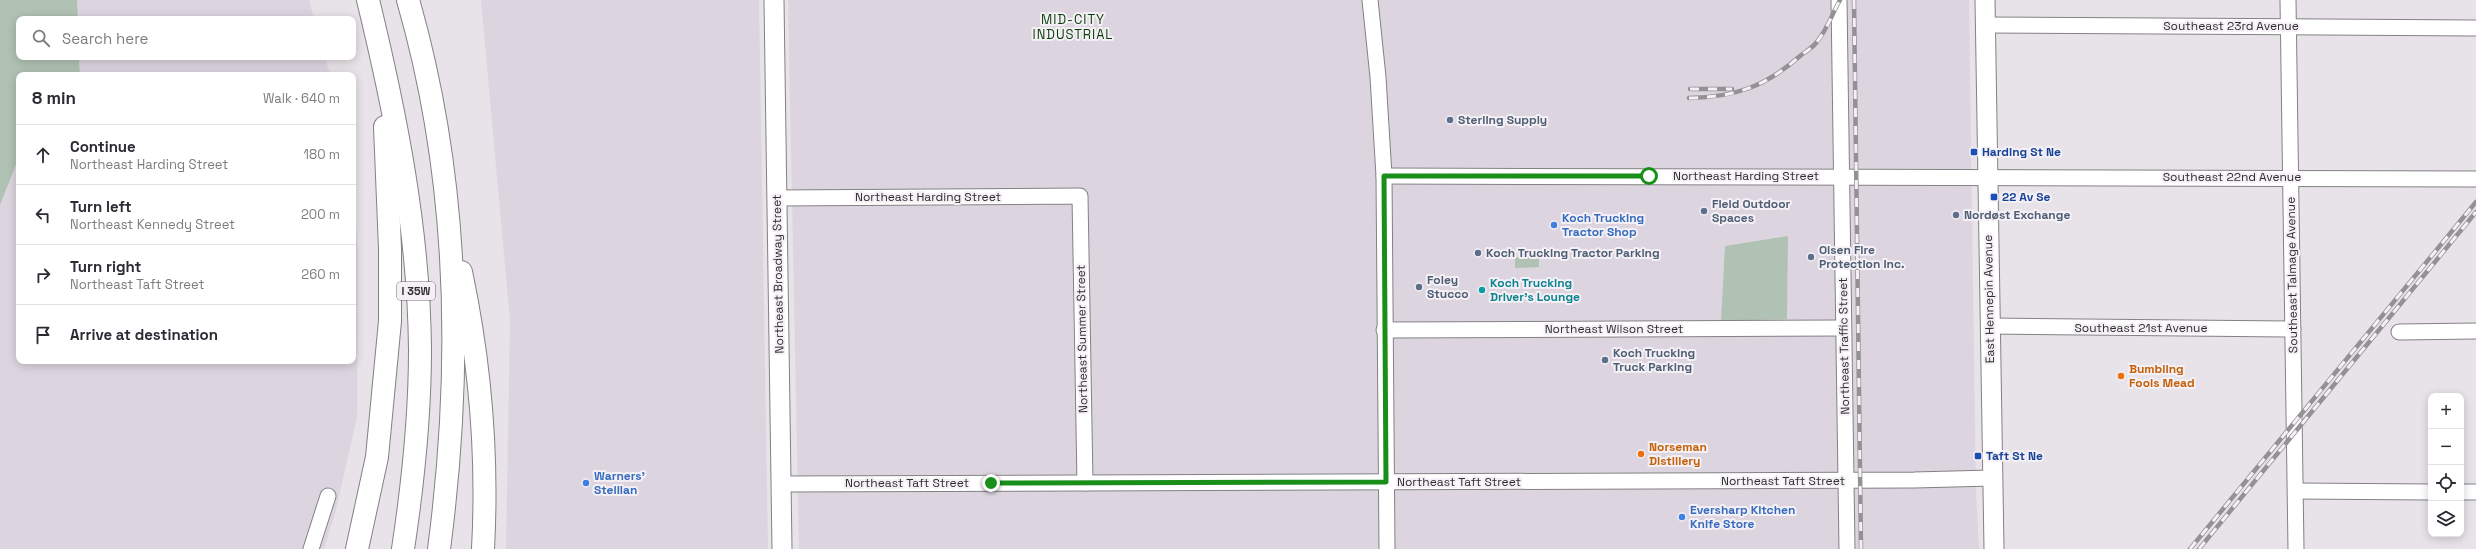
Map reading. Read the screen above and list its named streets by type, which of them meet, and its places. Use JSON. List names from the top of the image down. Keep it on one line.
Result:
{"streets":{"highway":["I 35W"],"main road":["Northeast Broadway Street","East Hennepin Avenue"],"street":["Southeast 23rd Avenue","Northeast Harding Street","Southeast 22nd Avenue","Southeast Talmage Avenue","Southeast 21st Avenue","Northeast Wilson Street","Northeast Summer Street","Northeast Traffic Street","Northeast Taft Street"]},"crossings":[["Southeast 23rd Avenue","Southeast Talmage Avenue"],["Southeast 23rd Avenue","East Hennepin Avenue"],["Northeast Harding Street","Southeast 22nd Avenue"],["Northeast Harding Street","Northeast Broadway Street"],["Northeast Harding Street","East Hennepin Avenue"],["Northeast Harding Street","Northeast Summer Street"],["Northeast Harding Street","Northeast Traffic Street"],["Southeast 22nd Avenue","Southeast Talmage Avenue"],["Southeast 22nd Avenue","East Hennepin Avenue"],["Northeast Broadway Street","Northeast Taft Street"],["Southeast Talmage Avenue","Southeast 21st Avenue"],["East Hennepin Avenue","Southeast 21st Avenue"],["East Hennepin Avenue","Northeast Taft Street"],["Northeast Wilson Street","Northeast Traffic Street"],["Northeast Summer Street","Northeast Taft Street"],["Northeast Traffic Street","Northeast Taft Street"]],"districts":["MID-CITY INDUSTRIAL"],"places":{"other":["Sterling Supply","Field Outdoor Spaces","Nordøst Exchange","Koch Trucking Tractor Shop","Koch Trucking Tractor Parking","Olsen Fire Protection Inc.","Foley Stucco","Koch Trucking Driver's Lounge","Koch Trucking Truck Parking","Bumbling Fools Mead","Norseman Distillery","Warners' Stellian","Eversharp Kitchen Knife Store"],"transit":["Harding St Ne","22 Av Se","Taft St Ne"]},"page":{"search":"Search here","heading":["8 min","Walk · 640 m"],"list":[["Continue","Northeast Harding Street","180 m"],["Turn left","Northeast Kennedy Street","200 m"],["Turn right","Northeast Taft Street","260 m"],"Arrive at destination"],"map_buttons":["+","−"]}}
